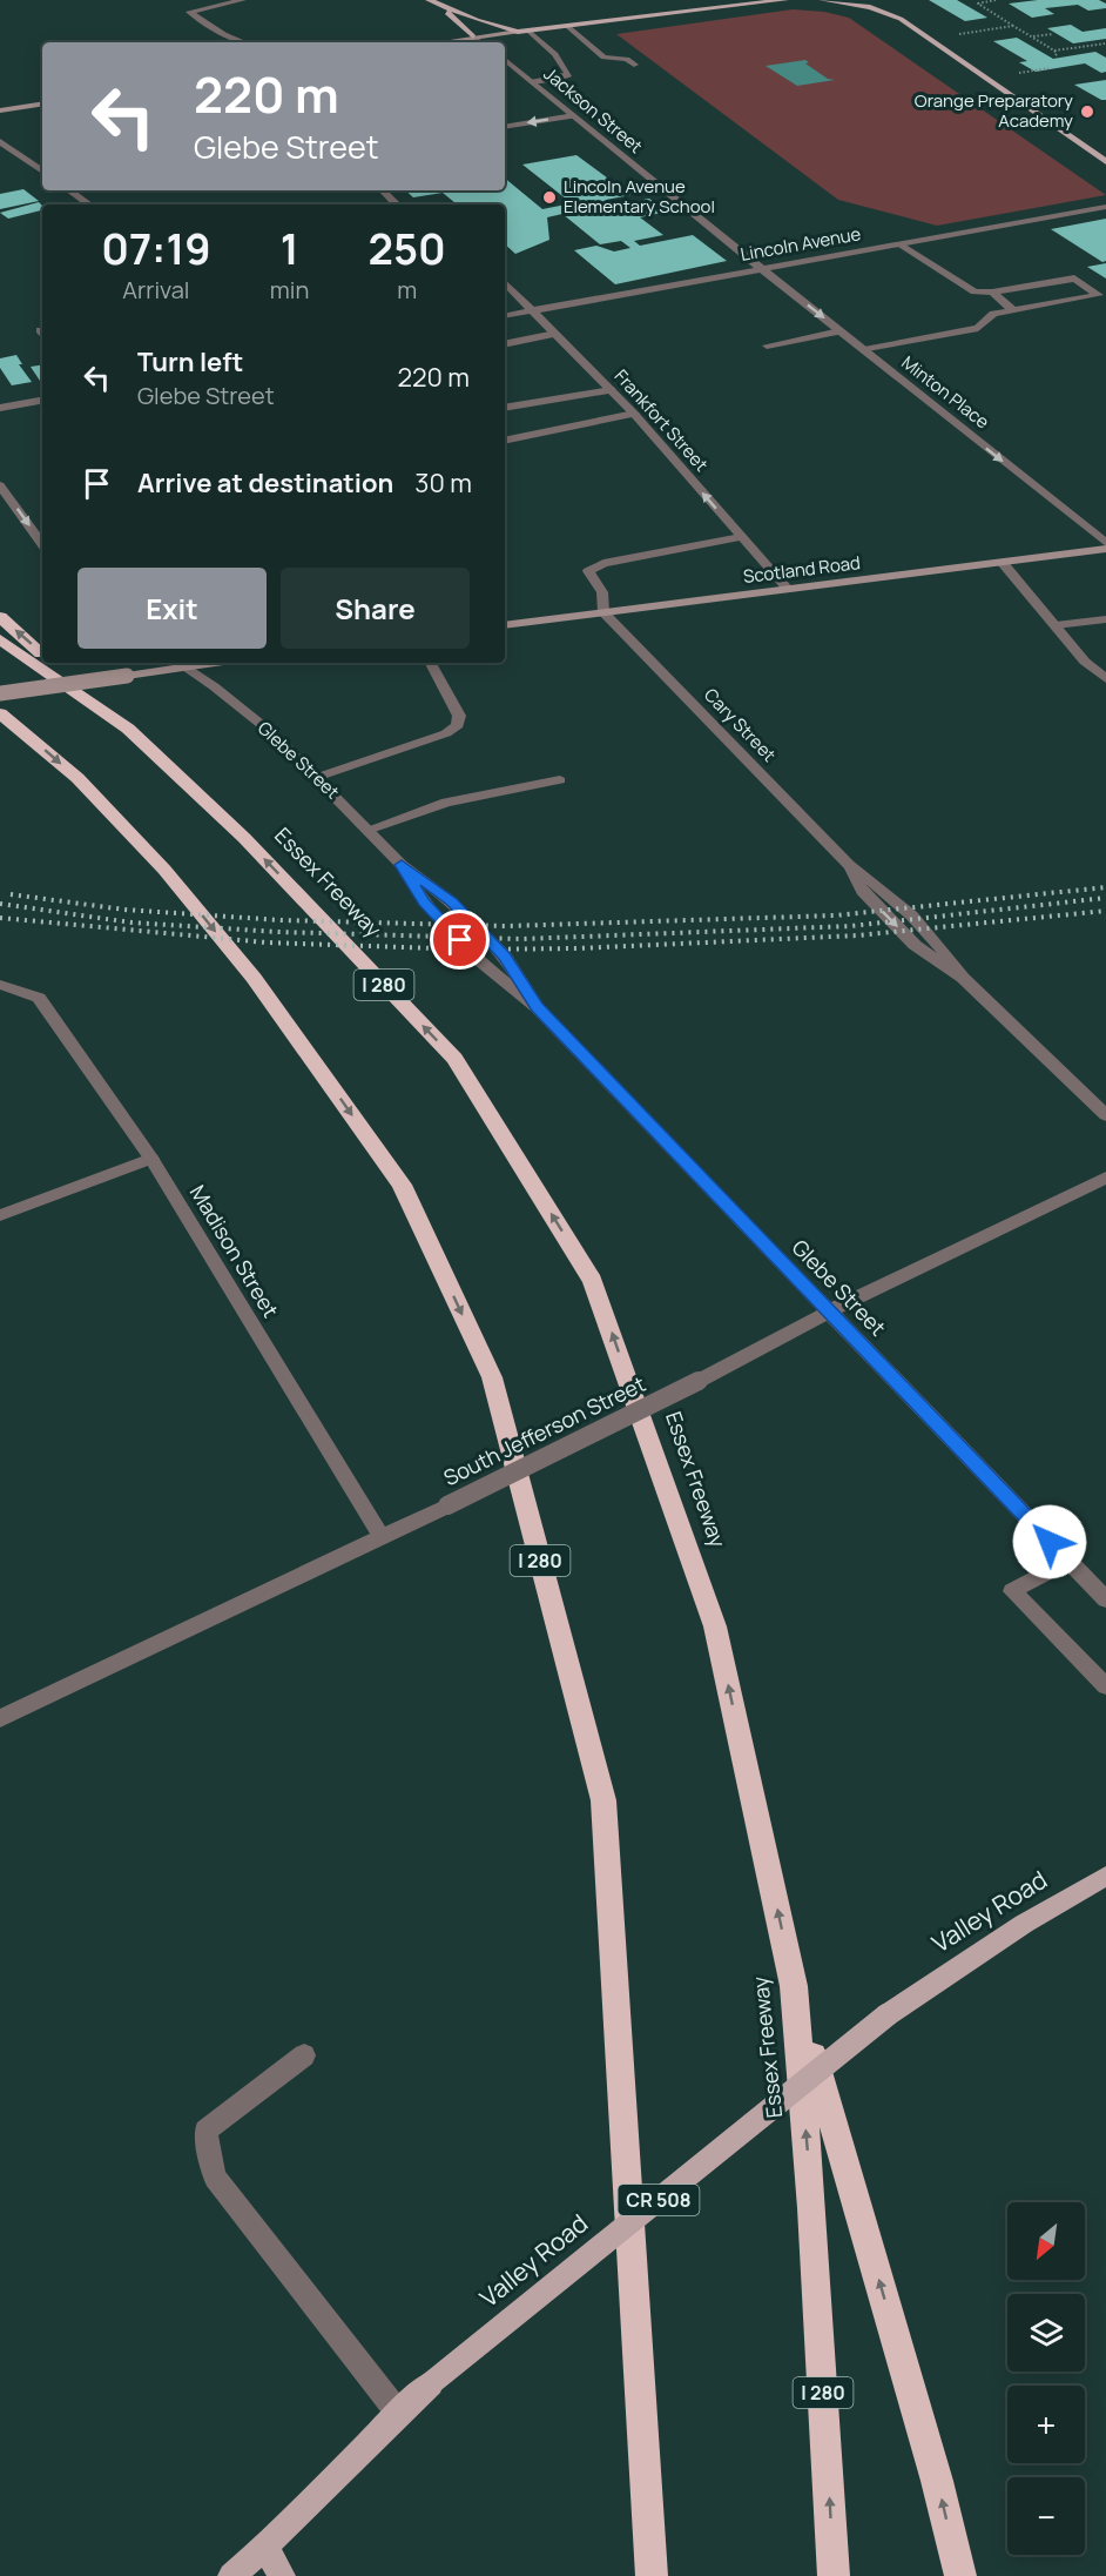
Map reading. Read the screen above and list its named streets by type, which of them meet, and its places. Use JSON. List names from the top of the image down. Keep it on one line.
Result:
{"streets":{"highway":["Essex Freeway","I 280"],"main road":["Scotland Road","Valley Road","CR 508"],"street":["Jackson Street","Lincoln Avenue","Minton Place","Frankfort Street","Cary Street","Glebe Street","Madison Street","South Jefferson Street"]},"crossings":[["Jackson Street","Lincoln Avenue"],["Jackson Street","Minton Place"],["Lincoln Avenue","Minton Place"],["Lincoln Avenue","Frankfort Street"],["Frankfort Street","Scotland Road"],["Scotland Road","Cary Street"],["Glebe Street","South Jefferson Street"],["Madison Street","South Jefferson Street"]],"one_way":["Frankfort Street"],"places":["Orange Preparatory Academy","Lincoln Avenue Elementary School"],"north":"bottom left","page":{"turn":["220 m","Glebe Street"],"eta":["07:19","Arrival","1","min","250","m"],"list":[{"name":"Turn left","note":"Glebe Street","value":"220 m"},{"name":"Arrive at destination","value":"30 m"}],"buttons":["Exit","Share"],"map_buttons":["+","−"]}}
